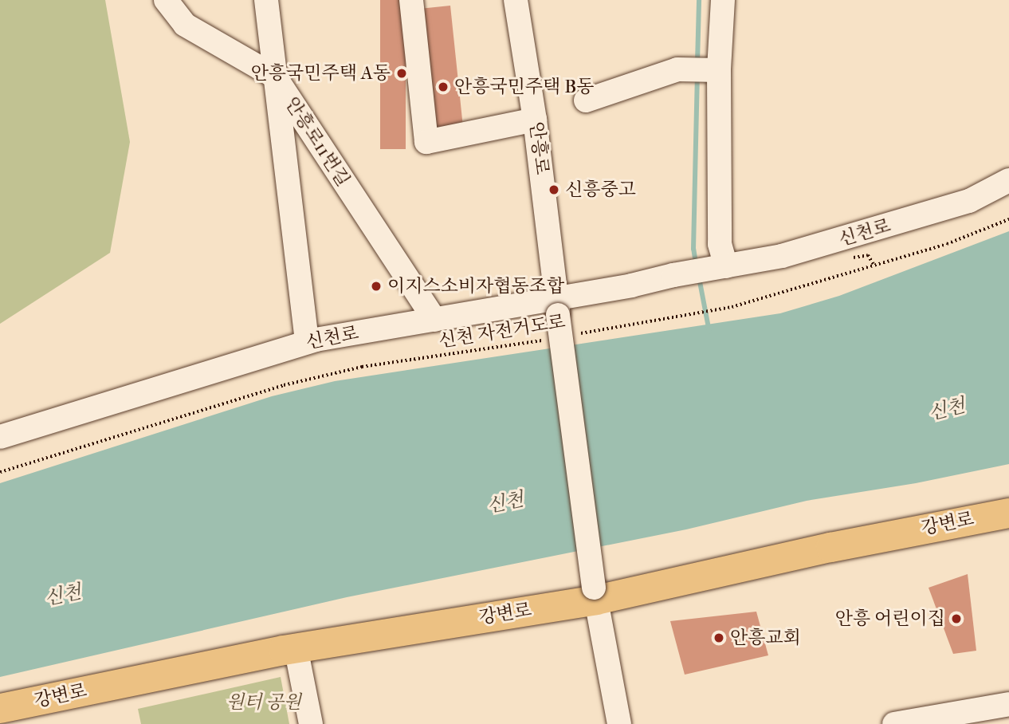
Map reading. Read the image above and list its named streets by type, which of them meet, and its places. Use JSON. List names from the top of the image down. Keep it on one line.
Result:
{"streets":{"main road":["강변로"],"street":["안흥로11번길","안흥로","신천로"],"path":["신천 자전거도로"]},"crossings":[["안흥로11번길","신천로"],["안흥로","신천로"],["안흥로","강변로"]],"water":["신천"],"parks":["원터 공원"],"places":["안흥국민주택 A동","안흥국민주택 B동","신흥중고","이지스소비자협동조합","안흥 어린이집","안흥교회"]}
